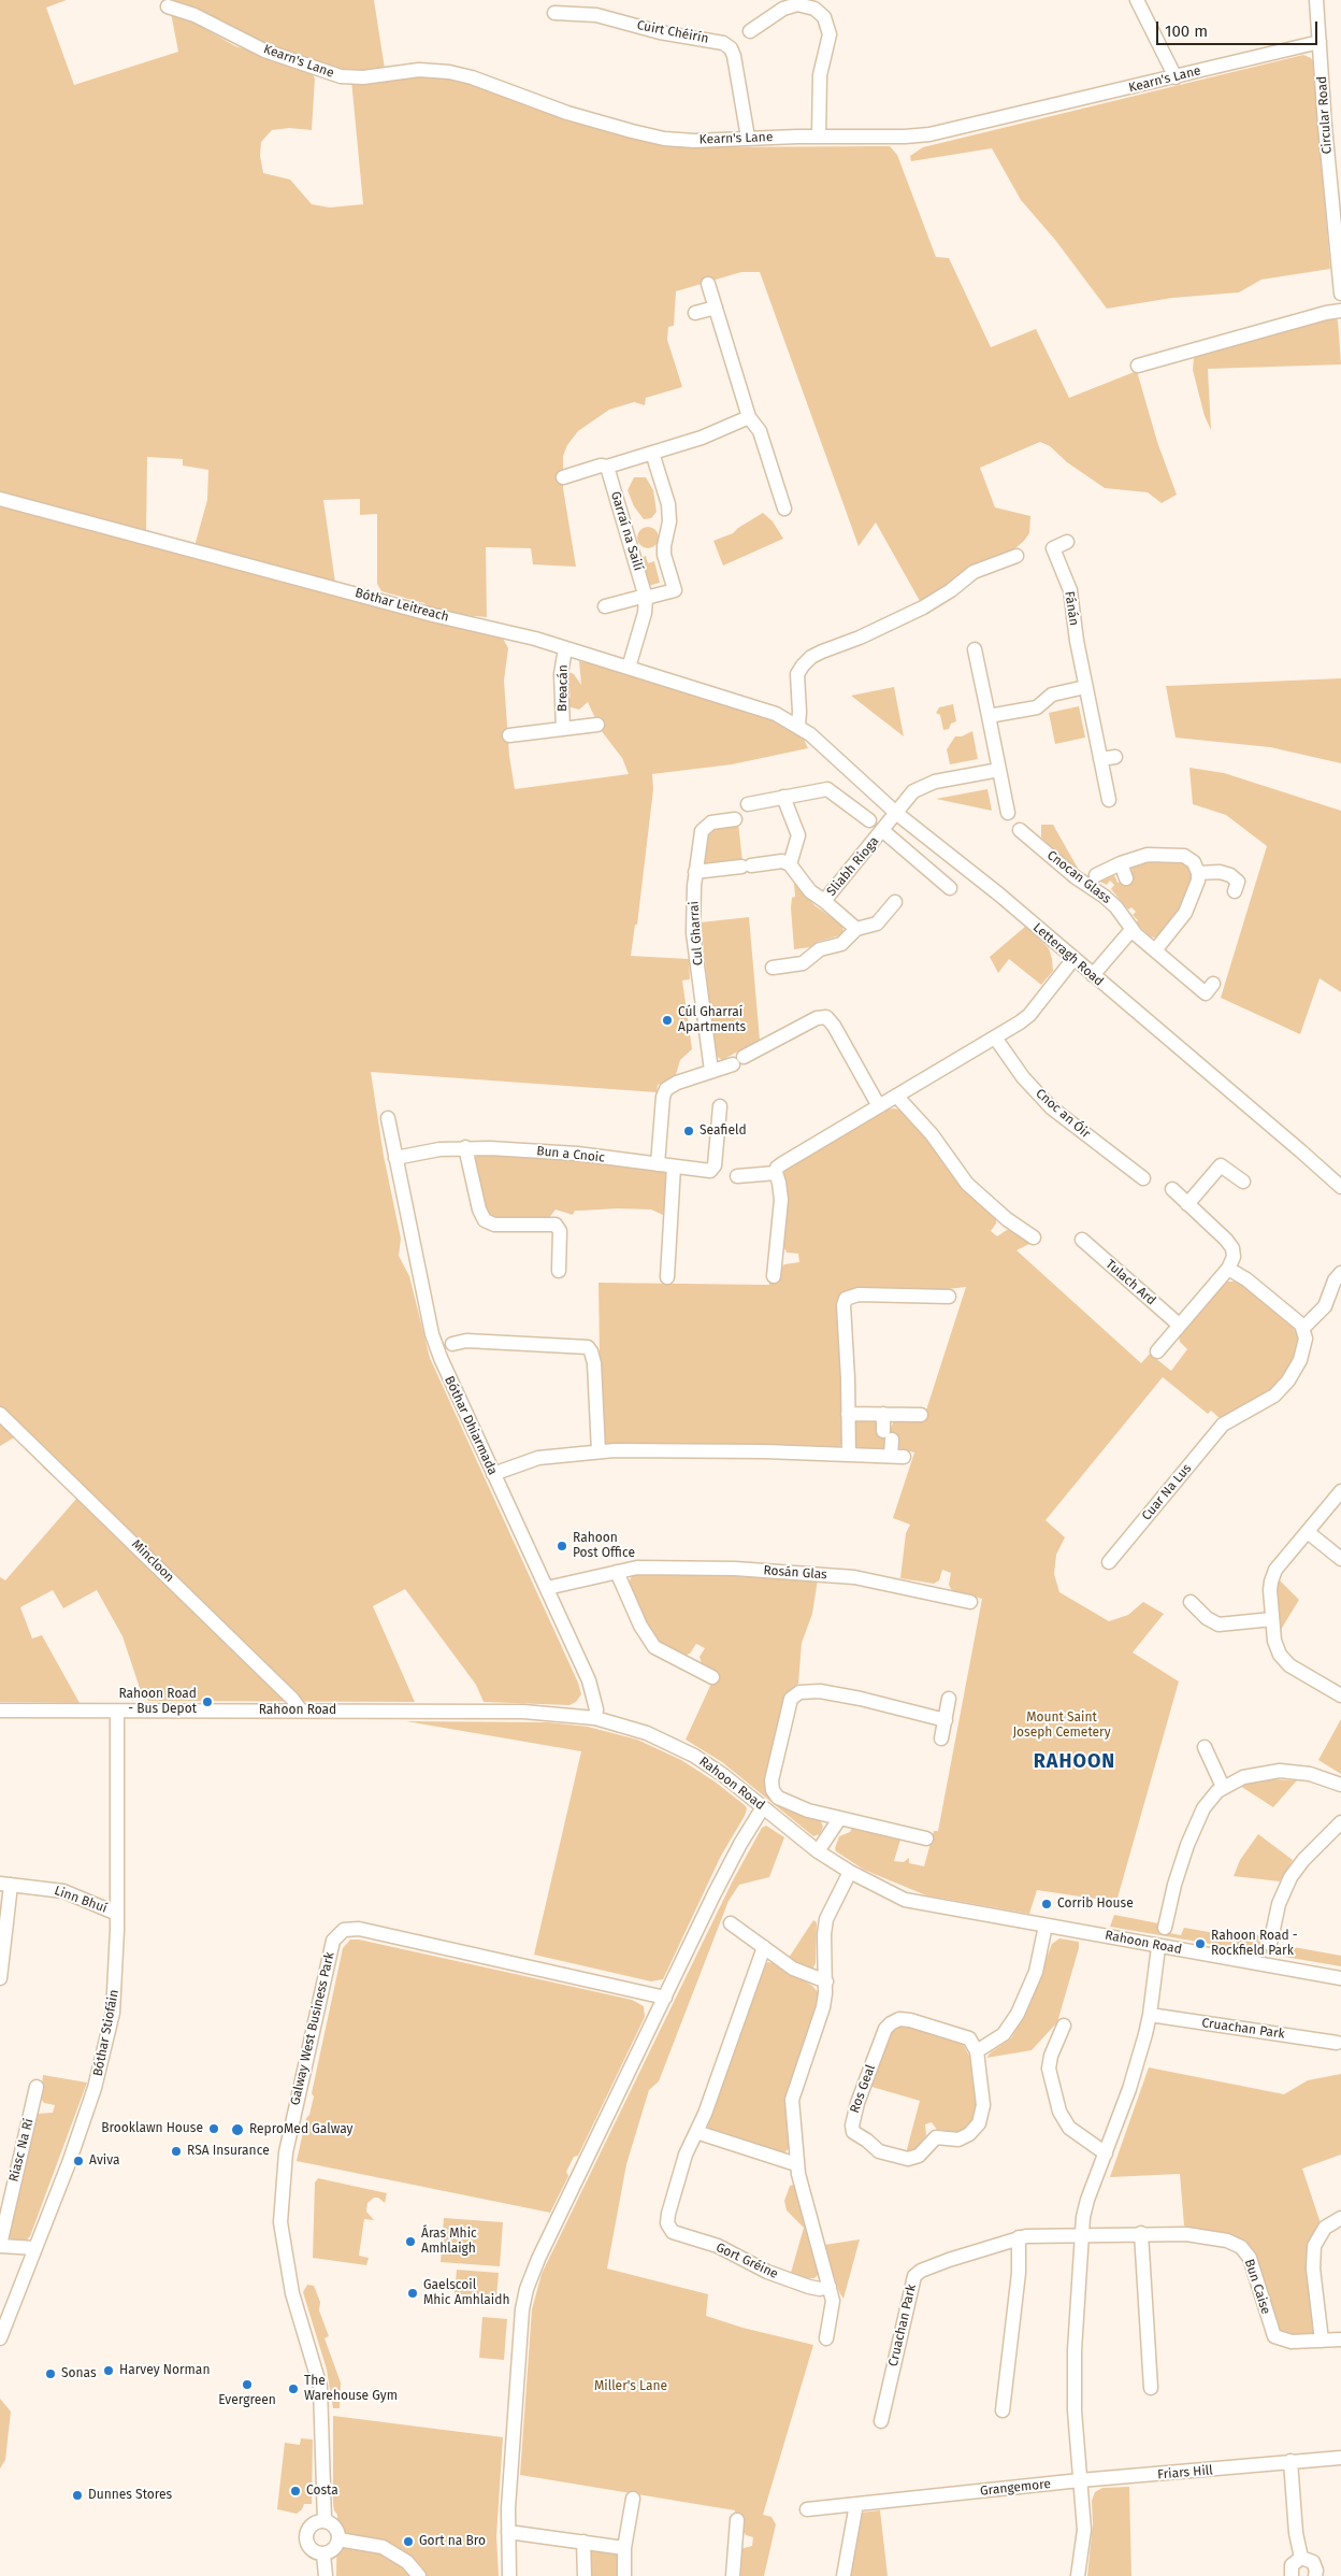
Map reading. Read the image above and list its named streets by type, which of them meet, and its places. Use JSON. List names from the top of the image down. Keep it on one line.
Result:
{"streets":{"street":["Cuirt Chéirín","Kearn's Lane","Circular Road","Garraí na Sailí","Bóthar Leitreach","Fánán","Breacán","Sliabh Rioga","Cnocan Glass","Cul Gharrai","Letteragh Road","Cnoc an Óir","Bun a Cnoic","Tulach Ard","Bóthar Dhiarmada","Cuar Na Lus","Mincloon","Rosán Glas","Rahoon Road","Linn Bhuí","Galway West Business Park","Cruachan Park","Bóthar Stiofáin","Ros Geal","Riasc Na Rí","Gort Gréine","Bun Caise","Friars Hill","Grangemore"]},"crossings":[["Cuirt Chéirín","Kearn's Lane"],["Kearn's Lane","Circular Road"],["Garraí na Sailí","Bóthar Leitreach"],["Bóthar Leitreach","Breacán"],["Bóthar Leitreach","Letteragh Road"],["Sliabh Rioga","Letteragh Road"],["Bun a Cnoic","Bóthar Dhiarmada"],["Bóthar Dhiarmada","Rosán Glas"],["Bóthar Dhiarmada","Rahoon Road"],["Mincloon","Rahoon Road"],["Rahoon Road","Bóthar Stiofáin"],["Linn Bhuí","Bóthar Stiofáin"],["Cruachan Park","Bun Caise"],["Bóthar Stiofáin","Riasc Na Rí"],["Friars Hill","Grangemore"]],"districts":["RAHOON"],"parks":["Mount Saint Joseph Cemetery","Miller's Lane"],"places":["Cúl Gharraí Apartments","Seafield","Rahoon Post Office","Rahoon Road - Bus Depot","Corrib House","Rahoon Road - Rockfield Park","Brooklawn House","ReproMed Galway","RSA Insurance","Aviva","Áras Mhic Amhlaigh","Gaelscoil Mhic Amhlaidh","Harvey Norman","Sonas","Evergreen","The Warehouse Gym","Costa","Dunnes Stores","Gort na Bro"],"scale_bar":"100 m"}
